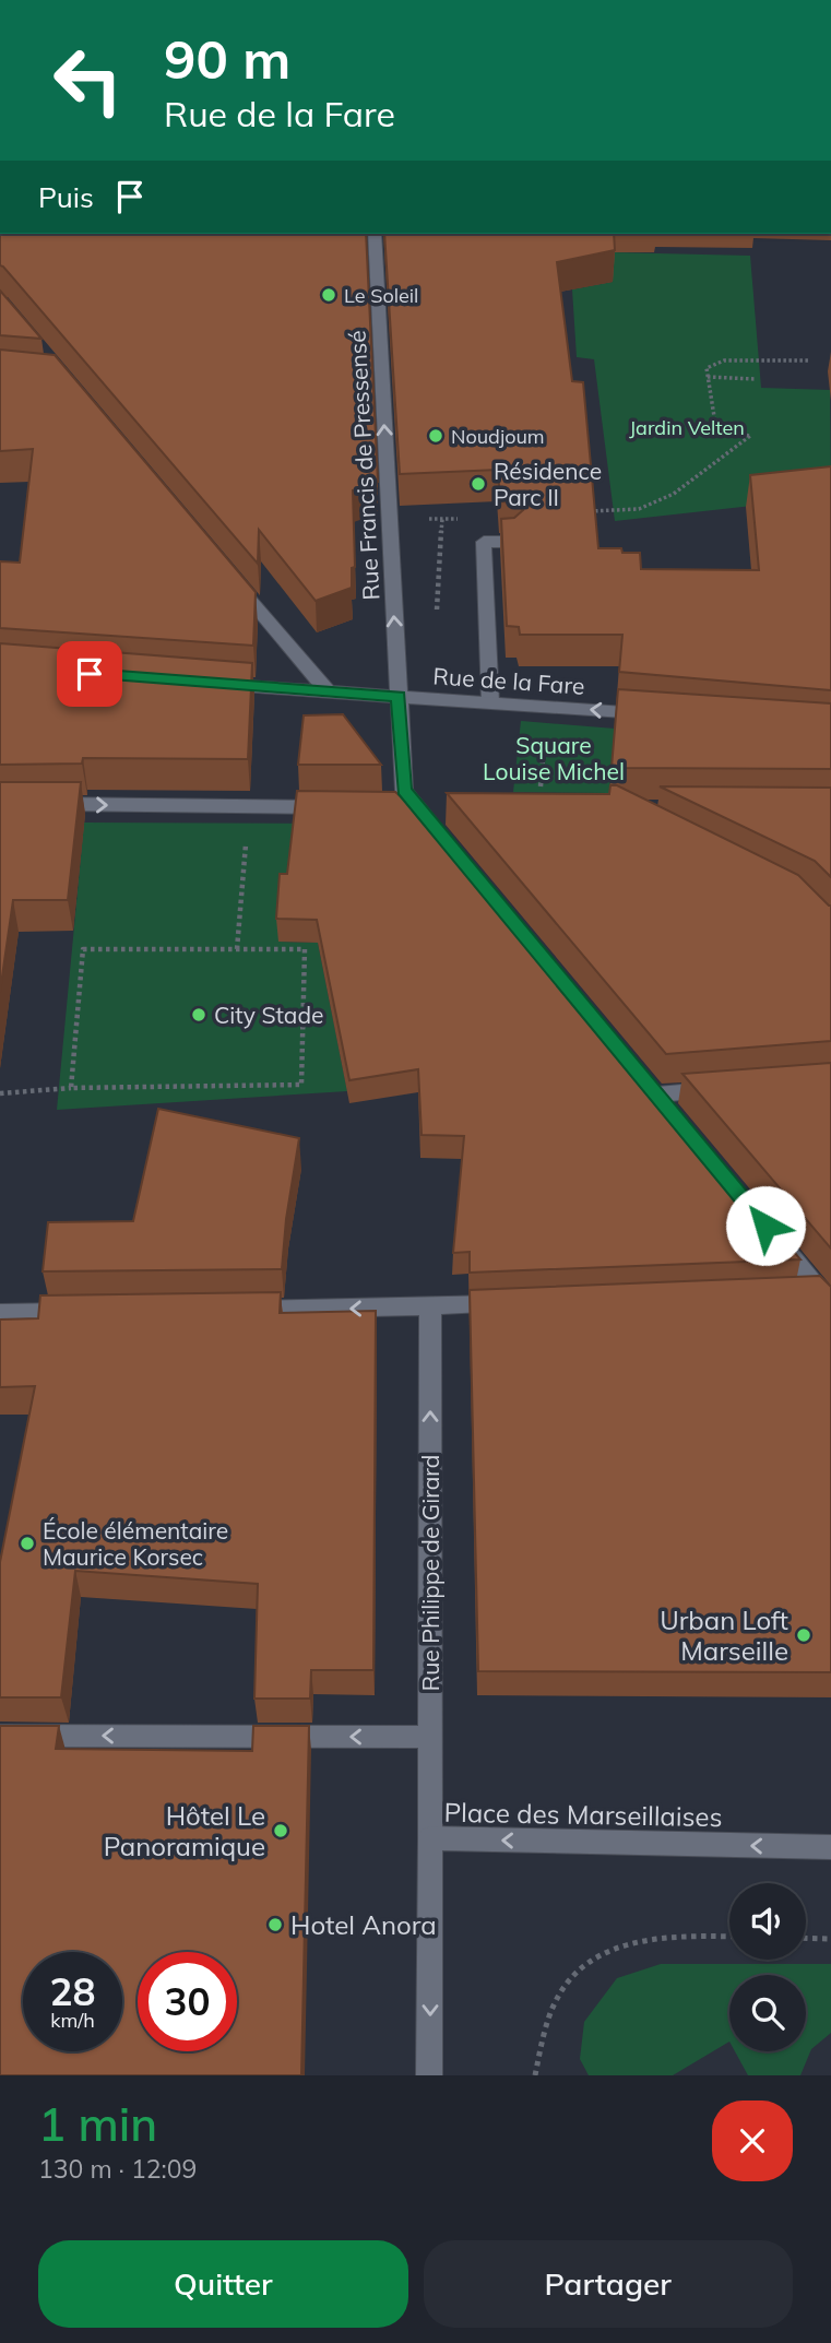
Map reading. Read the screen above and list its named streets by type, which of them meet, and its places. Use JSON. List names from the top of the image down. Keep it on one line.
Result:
{"streets":{"street":["Rue Francis de Pressensé","Rue de la Fare","Rue Philippe de Girard","Place des Marseillaises"]},"crossings":[["Rue Francis de Pressensé","Rue de la Fare"],["Rue Philippe de Girard","Place des Marseillaises"]],"one_way":["Rue Francis de Pressensé","Rue de la Fare","Rue Philippe de Girard"],"parks":["Jardin Velten","Square Louise Michel"],"places":["Le Soleil","Noudjoum","Résidence Parc II","City Stade","École élémentaire Maurice Korsec","Urban Loft Marseille","Hôtel Le Panoramique","Hotel Anora"],"page":{"turn":["90 m","Rue de la Fare"],"then":"Puis","speed":"28 km/h","limit":"30","heading":["1 min","130 m · 12:09"],"buttons":["Quitter","Partager"]}}
